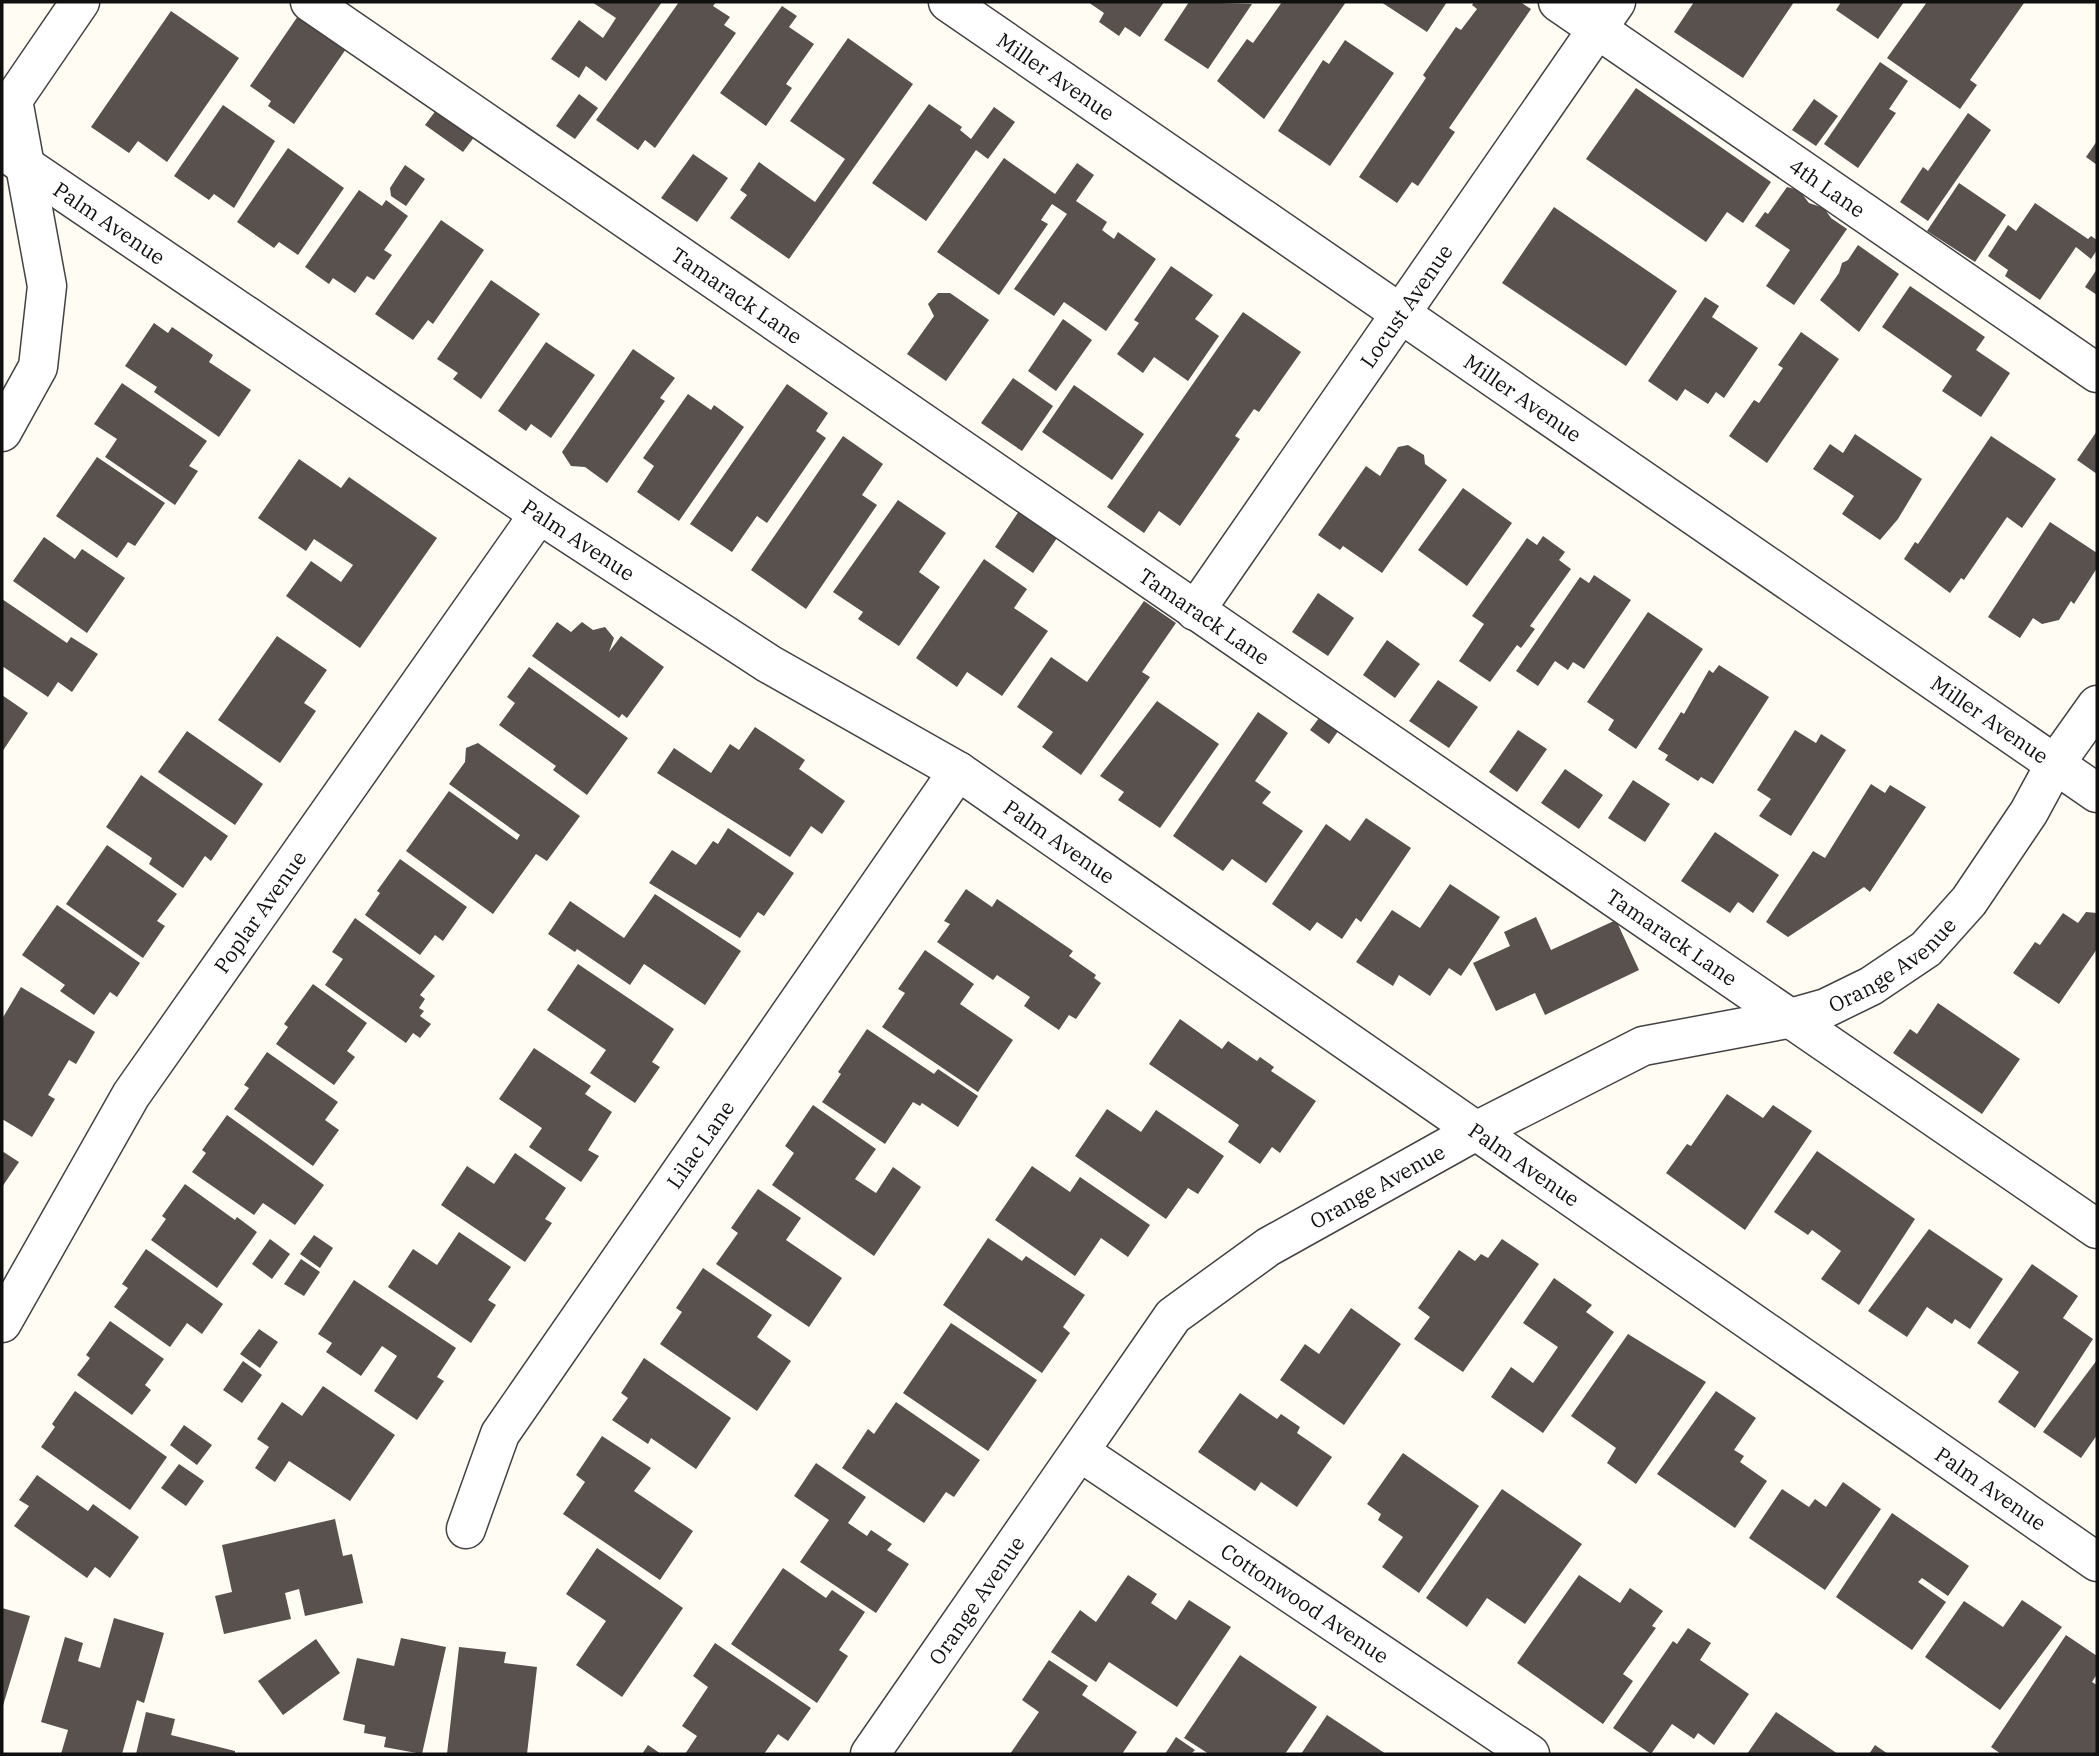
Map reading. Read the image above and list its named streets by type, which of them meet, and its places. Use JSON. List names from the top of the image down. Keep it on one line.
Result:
{"streets":{"street":["Miller Avenue","4th Lane","Palm Avenue","Tamarack Lane","Locust Avenue","Poplar Avenue","Orange Avenue","Lilac Lane","Cottonwood Avenue"]},"crossings":[["Miller Avenue","Locust Avenue"],["Miller Avenue","Orange Avenue"],["4th Lane","Locust Avenue"],["Palm Avenue","Poplar Avenue"],["Palm Avenue","Orange Avenue"],["Palm Avenue","Lilac Lane"],["Tamarack Lane","Locust Avenue"],["Tamarack Lane","Orange Avenue"],["Orange Avenue","Cottonwood Avenue"]]}
